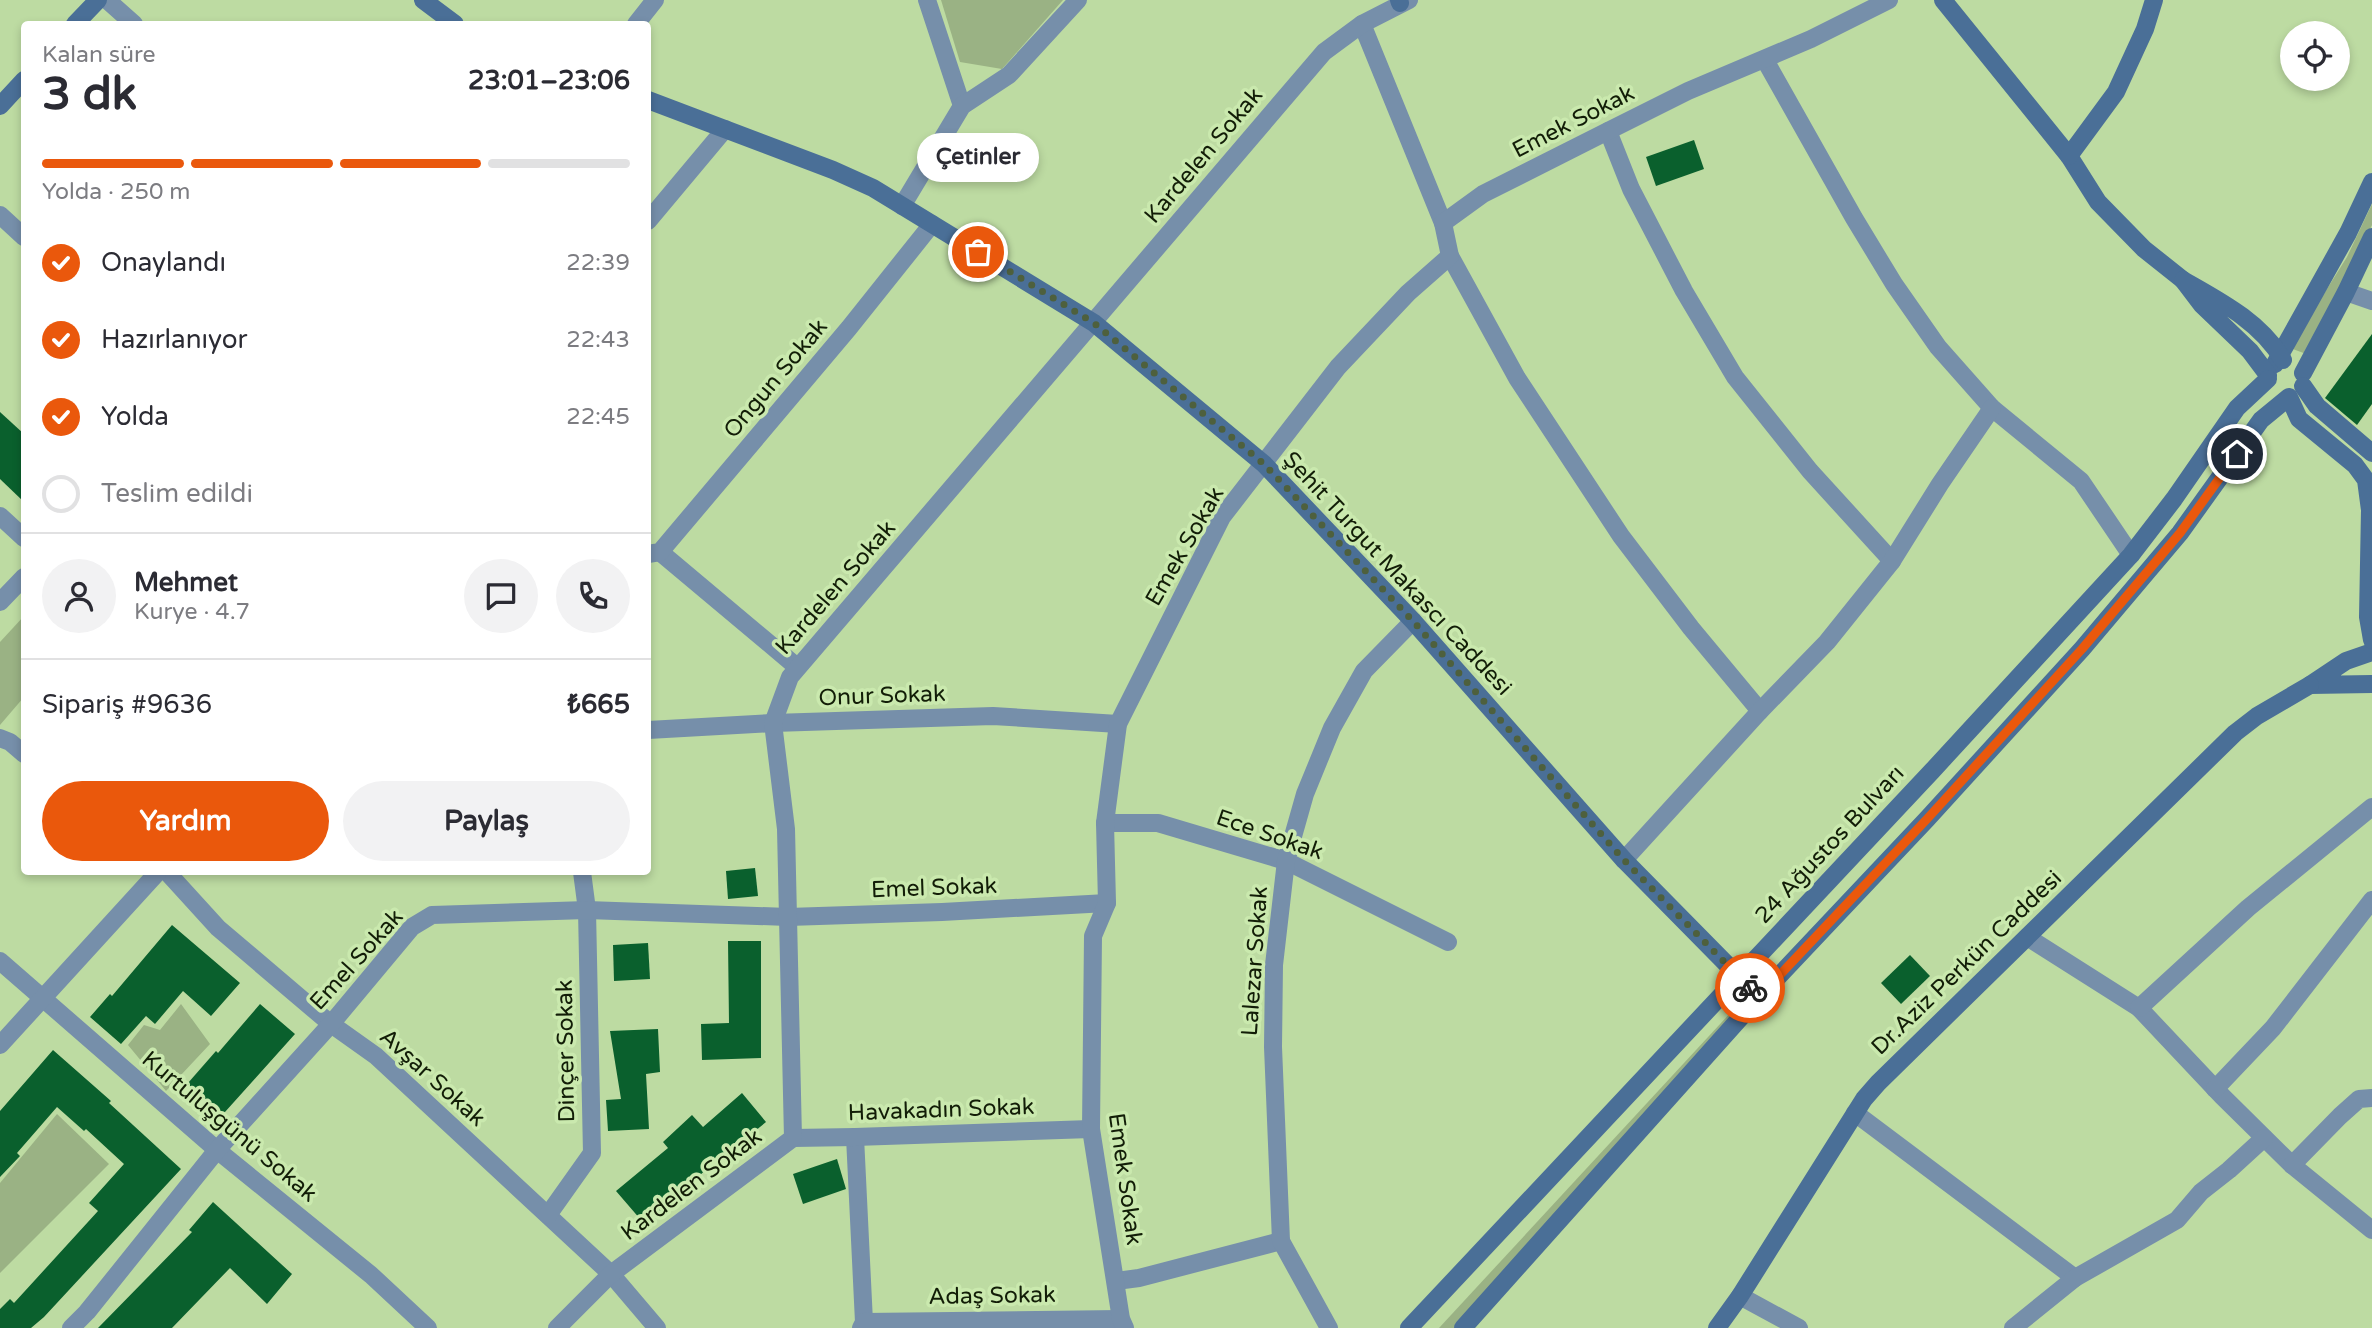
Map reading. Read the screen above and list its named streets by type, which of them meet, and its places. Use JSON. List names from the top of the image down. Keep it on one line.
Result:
{"streets":{"street":["Emek Sokak","Kardelen Sokak","Ongun Sokak","Şehit Turgut Makascı Caddesi","Onur Sokak","Ece Sokak","24 Ağustos Bulvarı","Emel Sokak","Lalezar Sokak","Dr.Aziz Perkün Caddesi","Dinçer Sokak","Avşar Sokak","Havakadın Sokak","Kurtuluşgünü Sokak","Adaş Sokak"]},"crossings":[["Emek Sokak","Şehit Turgut Makascı Caddesi"],["Emek Sokak","Onur Sokak"],["Emek Sokak","Ece Sokak"],["Emek Sokak","Emel Sokak"],["Emek Sokak","Havakadın Sokak"],["Emek Sokak","Adaş Sokak"],["Kardelen Sokak","Şehit Turgut Makascı Caddesi"],["Kardelen Sokak","Onur Sokak"],["Kardelen Sokak","Emel Sokak"],["Kardelen Sokak","Avşar Sokak"],["Kardelen Sokak","Havakadın Sokak"],["Ongun Sokak","Şehit Turgut Makascı Caddesi"],["Şehit Turgut Makascı Caddesi","24 Ağustos Bulvarı"],["Şehit Turgut Makascı Caddesi","Lalezar Sokak"],["Ece Sokak","Lalezar Sokak"],["Emel Sokak","Dinçer Sokak"],["Emel Sokak","Avşar Sokak"],["Emel Sokak","Kurtuluşgünü Sokak"],["Dinçer Sokak","Avşar Sokak"]],"places":["Çetinler"],"page":{"heading":["3 dk","Kalan süre","23:01–23:06"],"panel":["Mehmet","Kurye · 4.7","Sipariş #9636","₺665"],"bubble":"Çetinler","bar":"Yolda · 250 m","list":[["Onaylandı","22:39"],["Hazırlanıyor","22:43"],["Yolda","22:45"],"Teslim edildi"],"buttons":["Yardım","Paylaş"]}}
